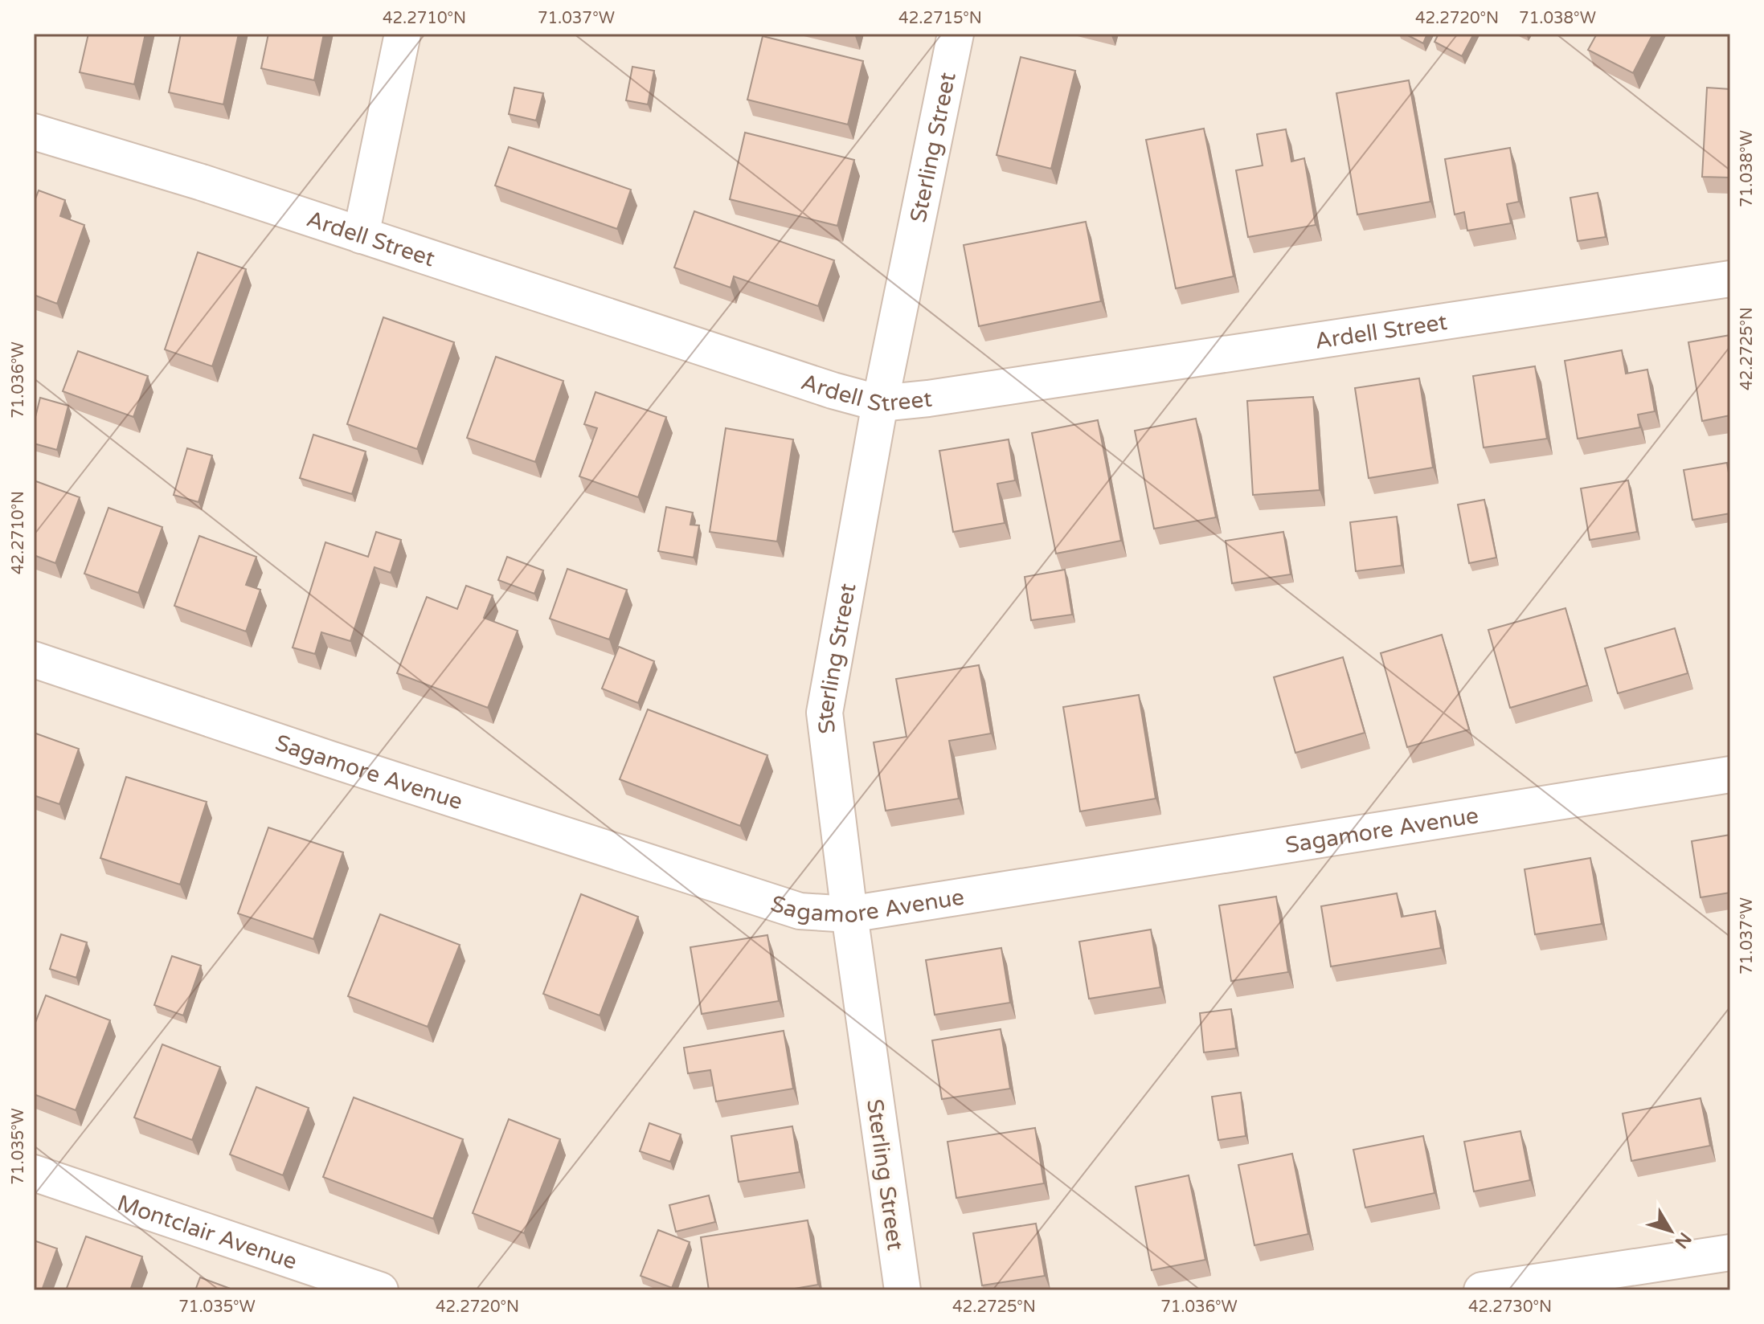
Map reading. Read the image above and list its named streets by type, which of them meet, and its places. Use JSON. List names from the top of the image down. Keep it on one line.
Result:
{"streets":{"street":["Sterling Street","Ardell Street","Sagamore Avenue","Montclair Avenue"]},"crossings":[["Sterling Street","Ardell Street"],["Sterling Street","Sagamore Avenue"]],"north":"bottom right","coordinates":["42.2710°N","71.037°W","42.2715°N","42.2720°N","71.038°W","42.2725°N","71.036°W","71.035°W","42.2730°N"]}
